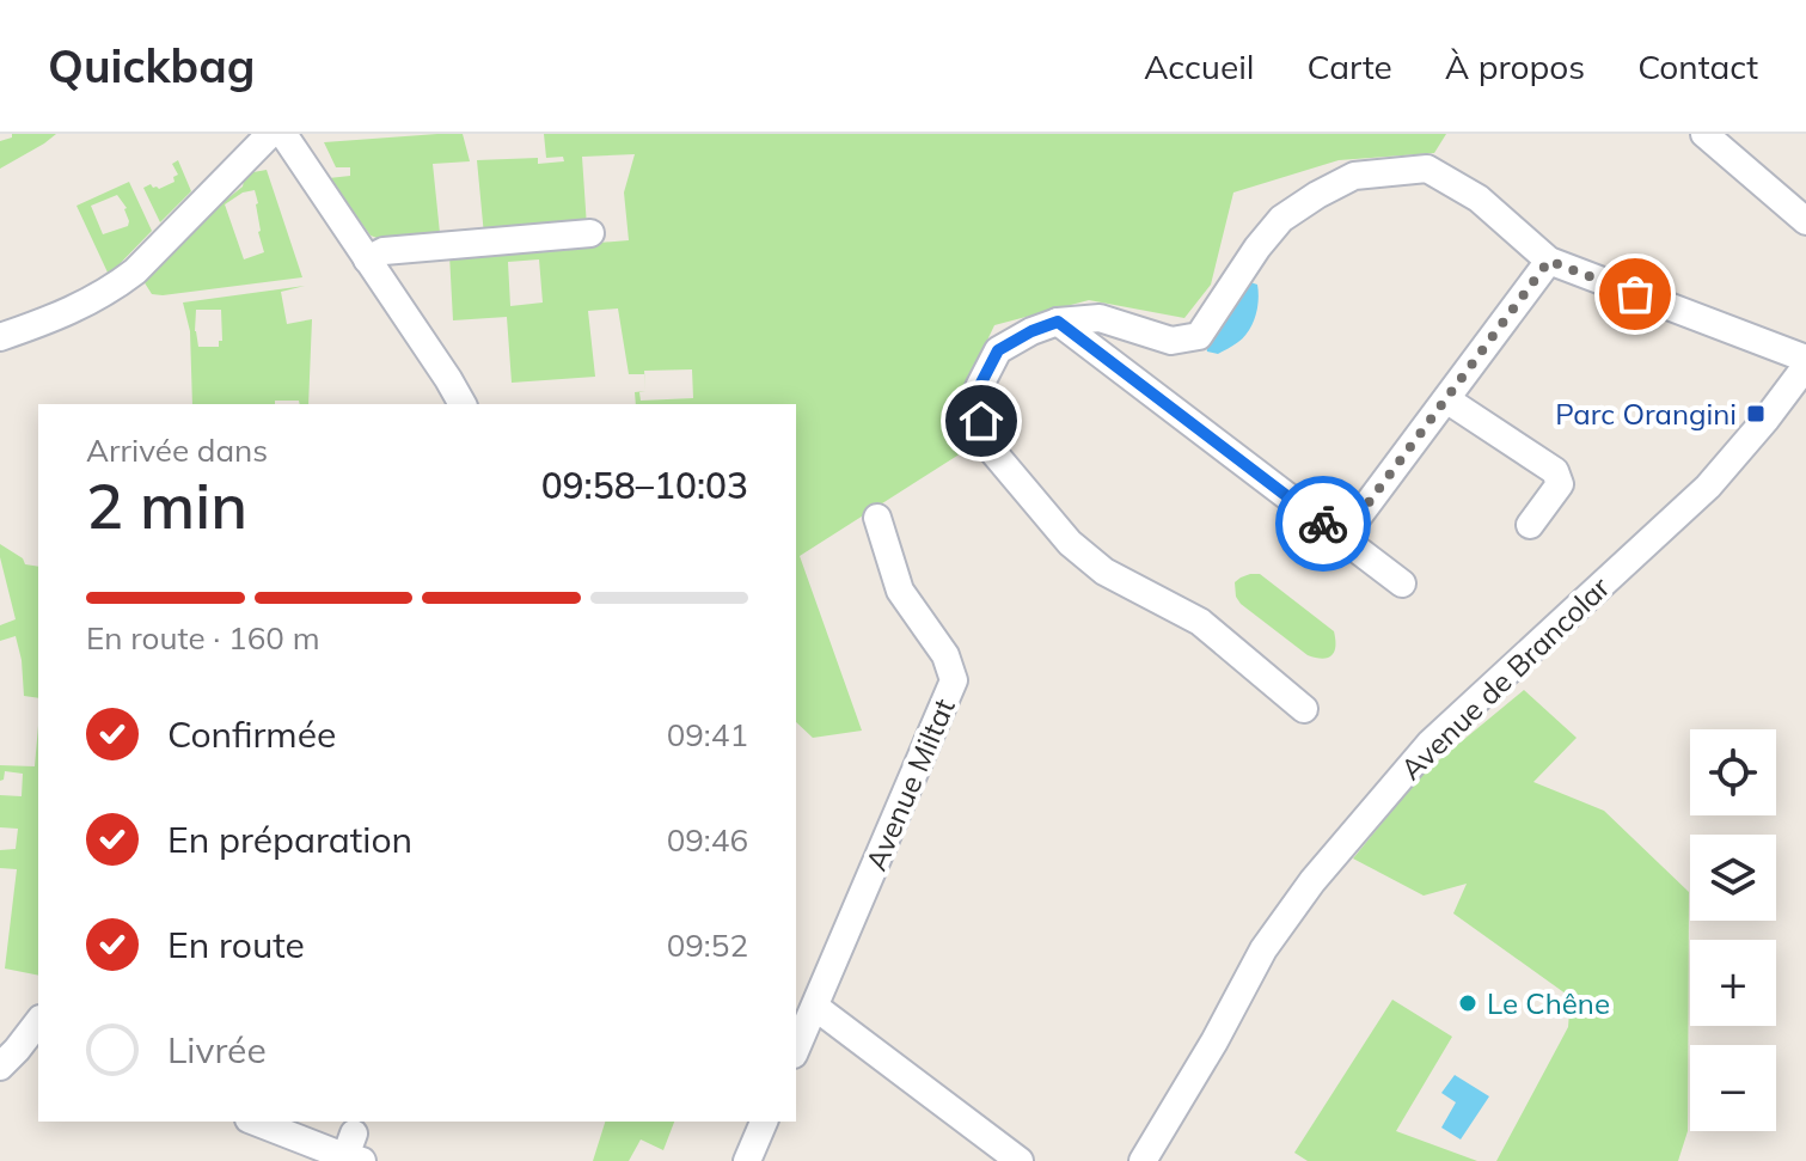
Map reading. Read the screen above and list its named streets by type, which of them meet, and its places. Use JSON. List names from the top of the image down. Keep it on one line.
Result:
{"streets":{"street":["Avenue de Brancolar","Avenue Miltat"]},"places":{"transit":["Parc Orangini"],"other":["Le Chêne"]},"page":{"header":"Quickbag","nav":["Accueil","Carte","À propos","Contact"],"heading":["2 min","Arrivée dans","09:58–10:03"],"bar":"En route · 160 m","list":[["Confirmée","09:41"],["En préparation","09:46"],["En route","09:52"],"Livrée"],"map_buttons":["+","−"]}}
